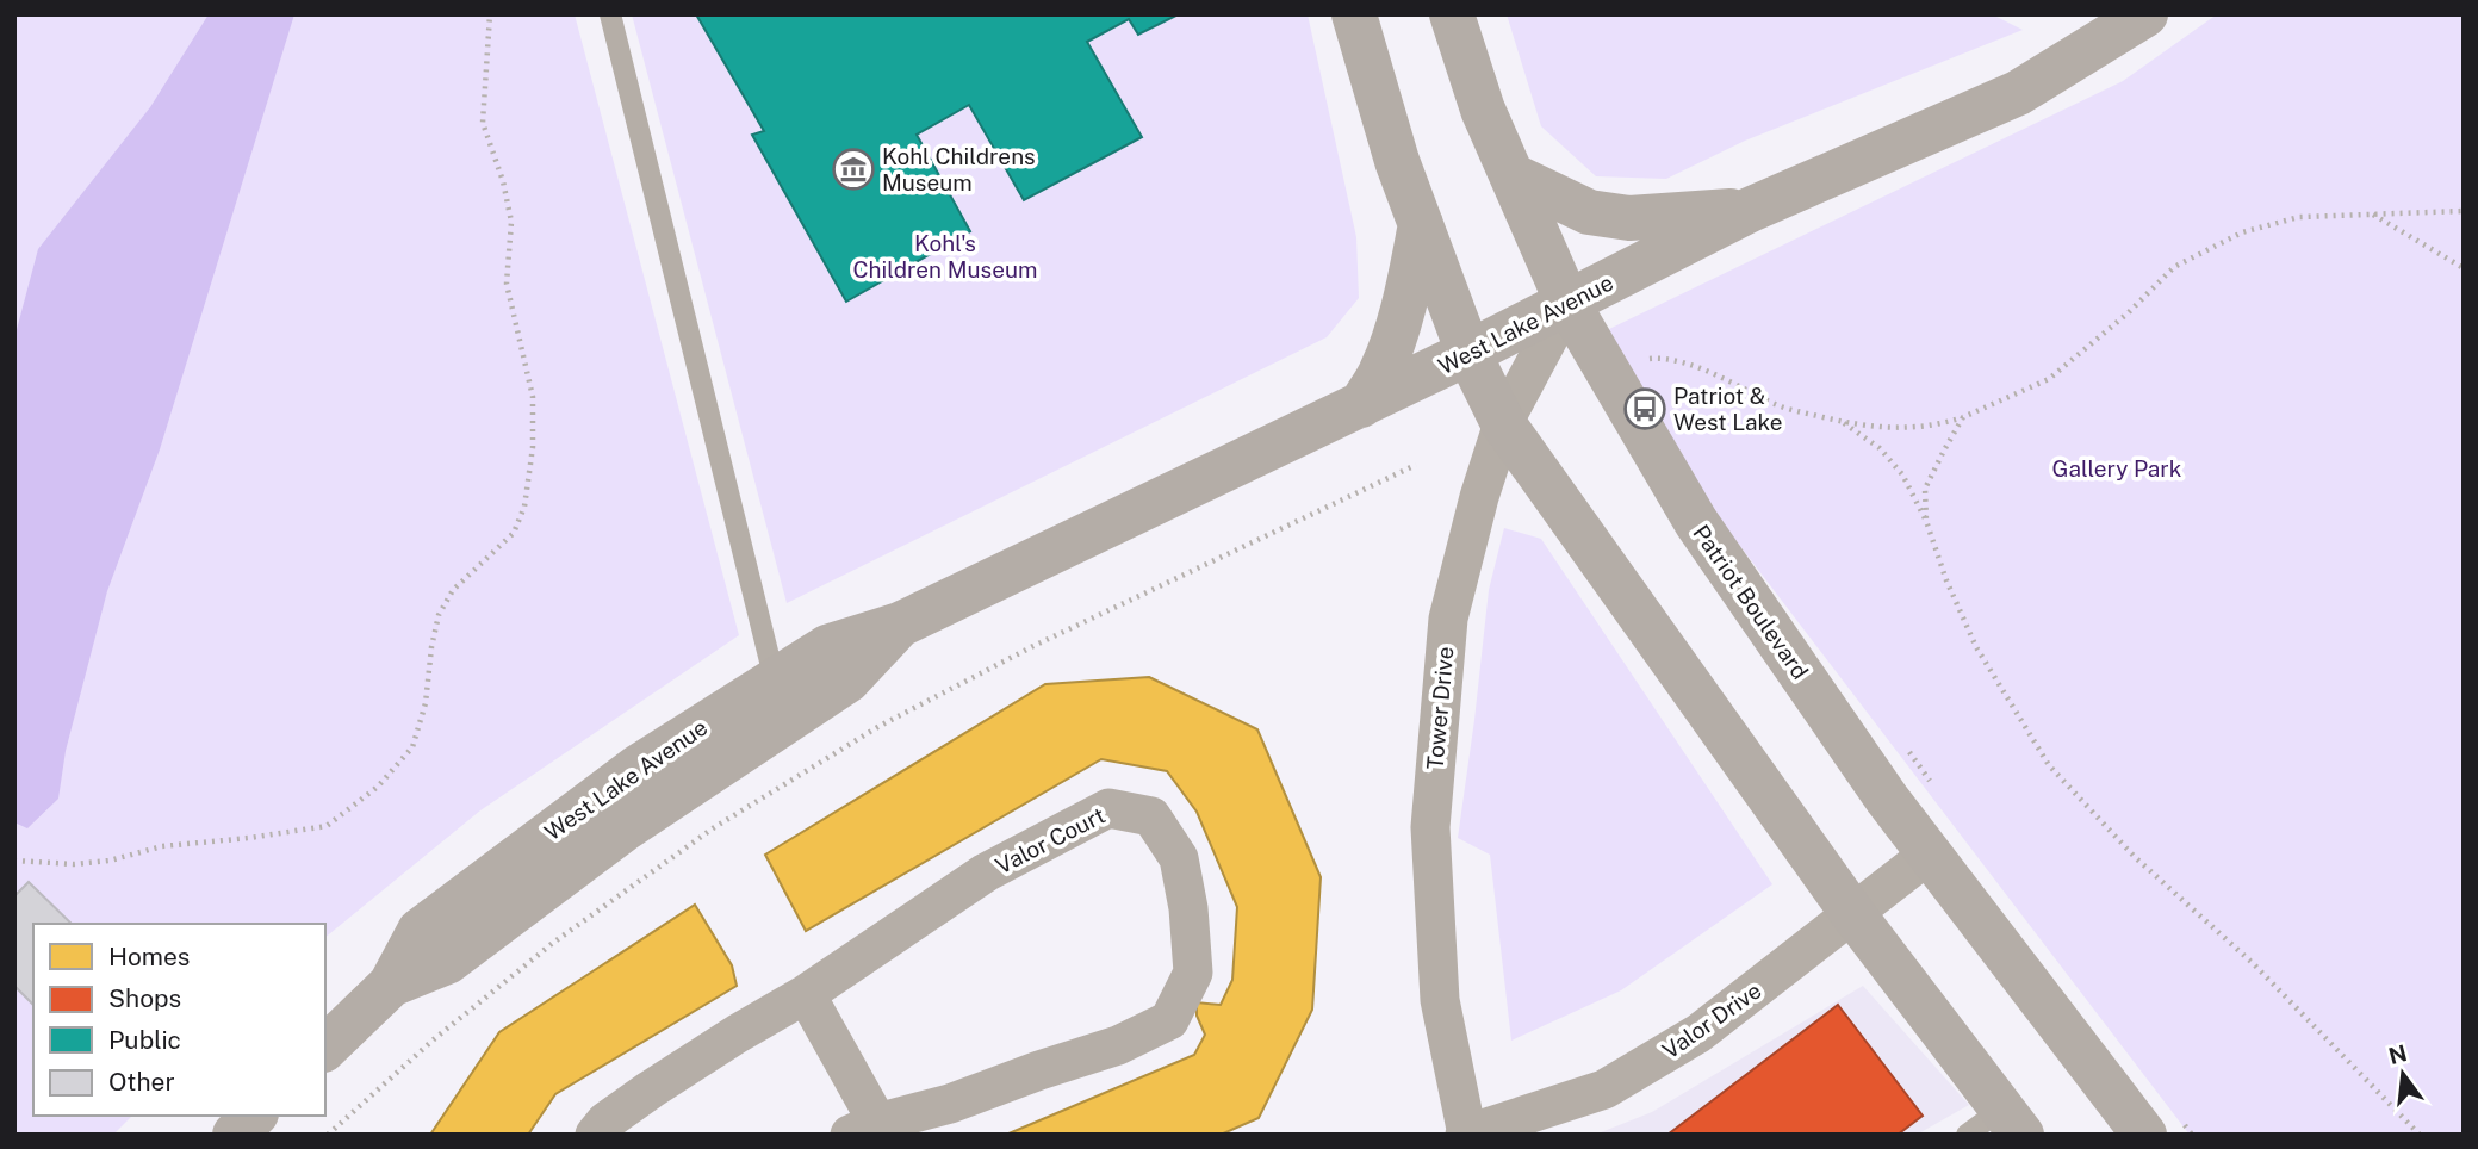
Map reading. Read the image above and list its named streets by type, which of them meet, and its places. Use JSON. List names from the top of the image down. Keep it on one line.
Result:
{"streets":{"main road":["West Lake Avenue","Patriot Boulevard"],"street":["Tower Drive","Valor Court","Valor Drive"]},"crossings":[["West Lake Avenue","Patriot Boulevard"],["West Lake Avenue","Tower Drive"],["Patriot Boulevard","Tower Drive"],["Patriot Boulevard","Valor Drive"],["Tower Drive","Valor Drive"]],"parks":["Kohl's Children Museum","Gallery Park"],"places":{"museum":["Kohl Childrens Museum"],"bus stop":["Patriot & West Lake"]},"legend":["Homes","Shops","Public","Other"],"north":"top"}
